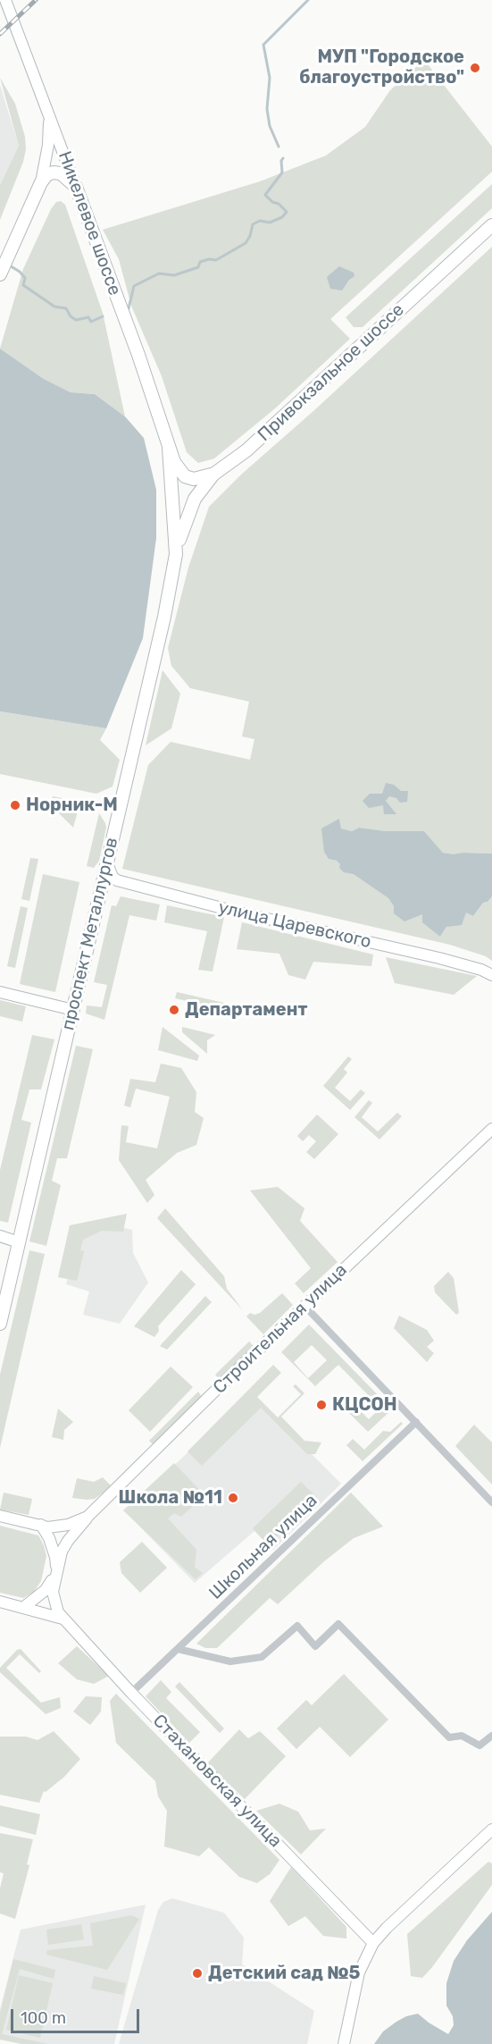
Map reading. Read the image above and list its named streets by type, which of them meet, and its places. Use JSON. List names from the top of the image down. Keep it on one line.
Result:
{"streets":{"main road":["Никелевое шоссе","Привокзальное шоссе","проспект Металлургов"],"street":["улица Царевского","Строительная улица","Школьная улица","Стахановская улица"]},"crossings":[["Никелевое шоссе","Привокзальное шоссе"],["Никелевое шоссе","проспект Металлургов"],["Привокзальное шоссе","проспект Металлургов"],["Школьная улица","Стахановская улица"]],"places":["МУП \"Городское благоустройство\"","Норник-М","Департамент","КЦСОН","Школа №11","Детский сад №5"],"scale_bar":"100 m"}
